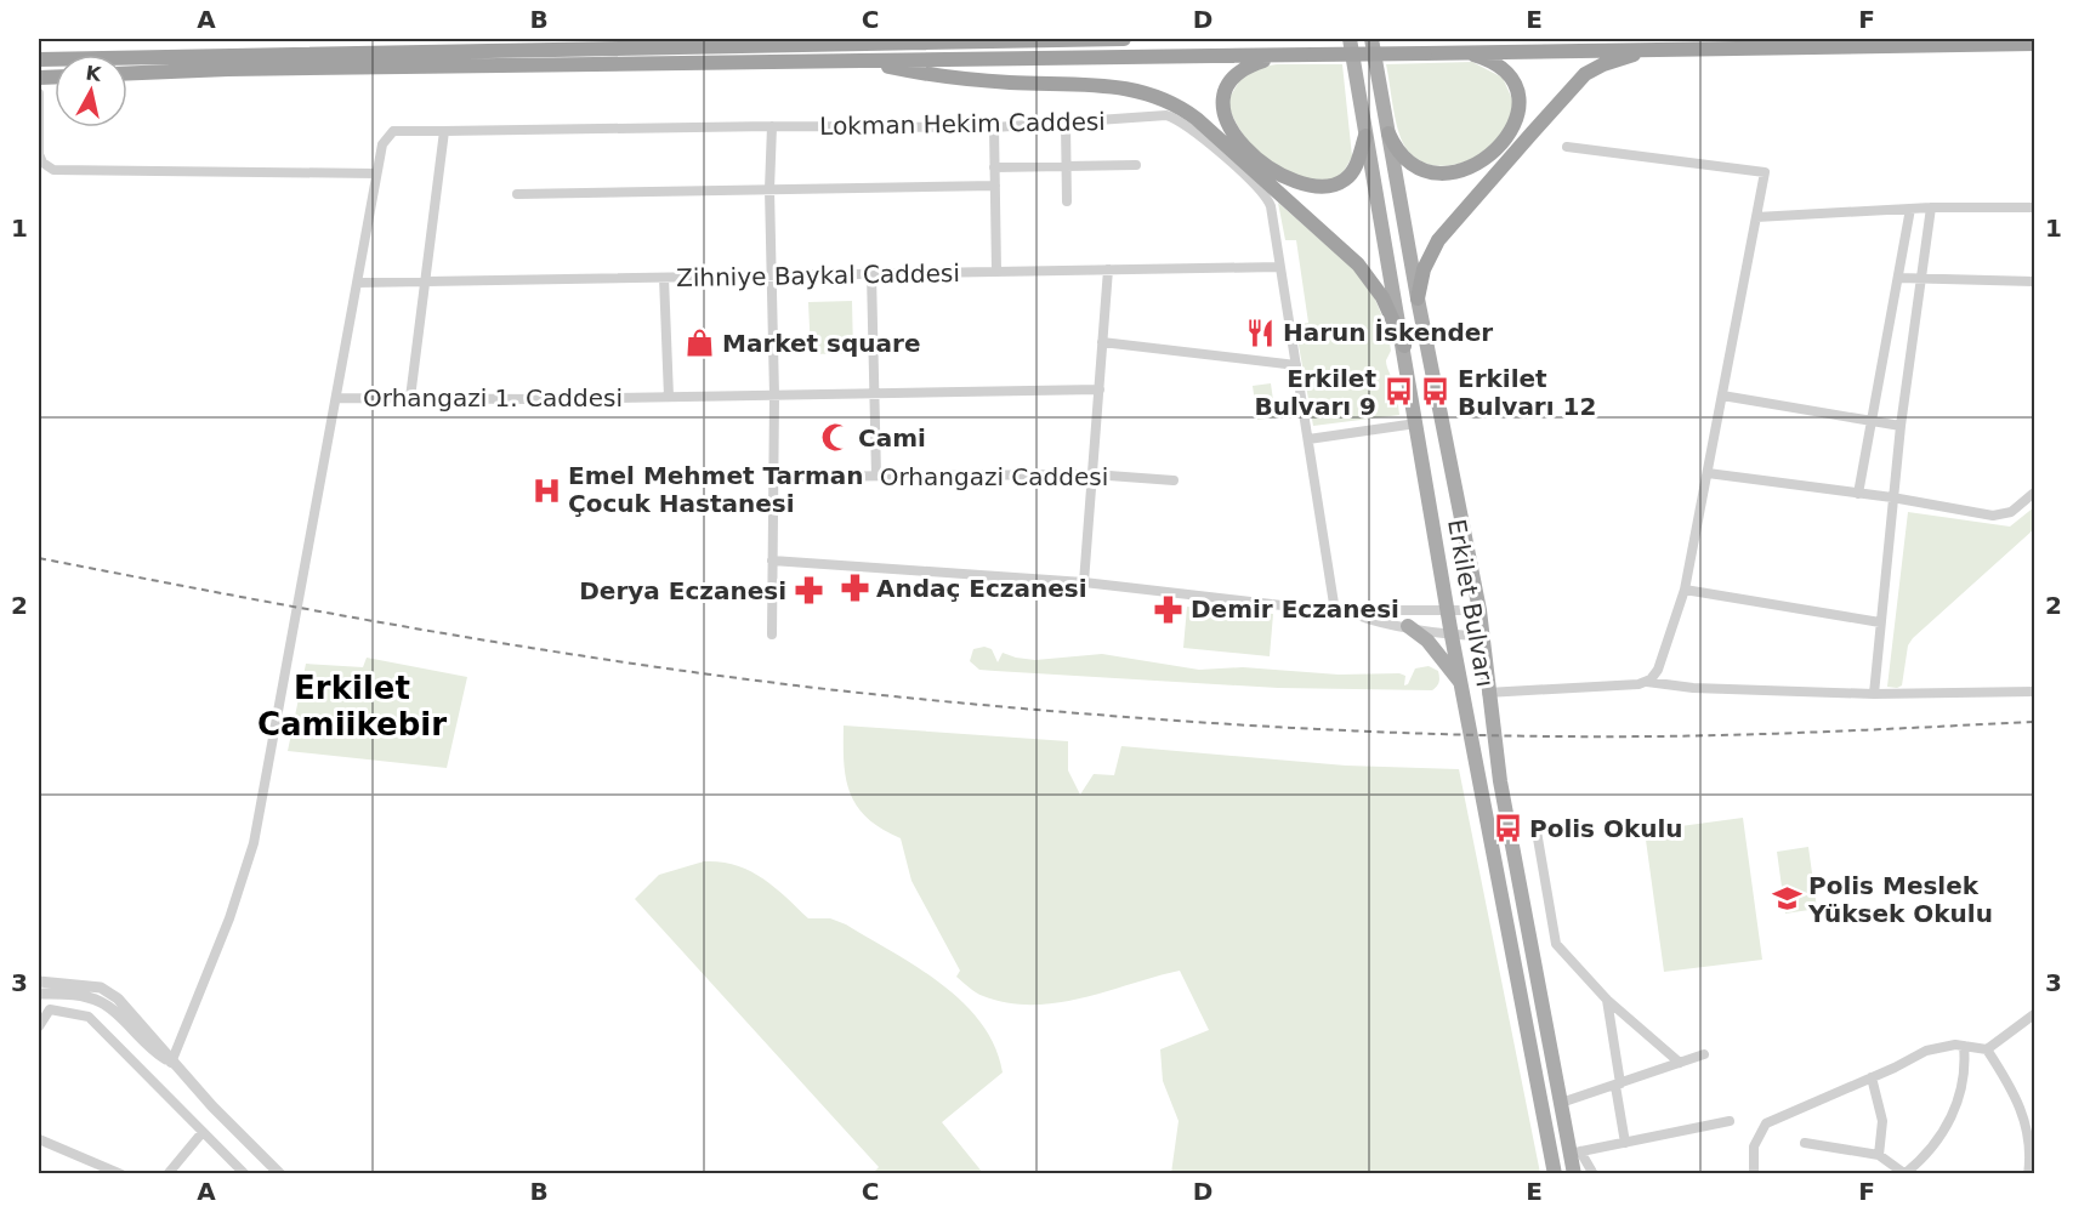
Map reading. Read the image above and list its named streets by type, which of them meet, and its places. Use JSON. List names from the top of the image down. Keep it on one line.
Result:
{"streets":{"main road":["Erkilet Bulvarı"],"street":["Lokman Hekim Caddesi","Zihniye Baykal Caddesi","Orhangazi 1. Caddesi","Orhangazi Caddesi"]},"crossings":[["Lokman Hekim Caddesi","Zihniye Baykal Caddesi"]],"districts":["Erkilet Camiikebir"],"places":{"restaurant":["Harun İskender"],"shop":["Market square"],"bus stop":["Erkilet Bulvarı 9","Erkilet Bulvarı 12","Polis Okulu"],"mosque":["Cami"],"hospital":["Emel Mehmet Tarman Çocuk Hastanesi"],"pharmacy":["Andaç Eczanesi","Derya Eczanesi","Demir Eczanesi"],"school or university":["Polis Meslek Yüksek Okulu"]},"north":"top","grid":{"columns":["A","B","C","D","E","F"],"rows":["1","2","3"]}}
